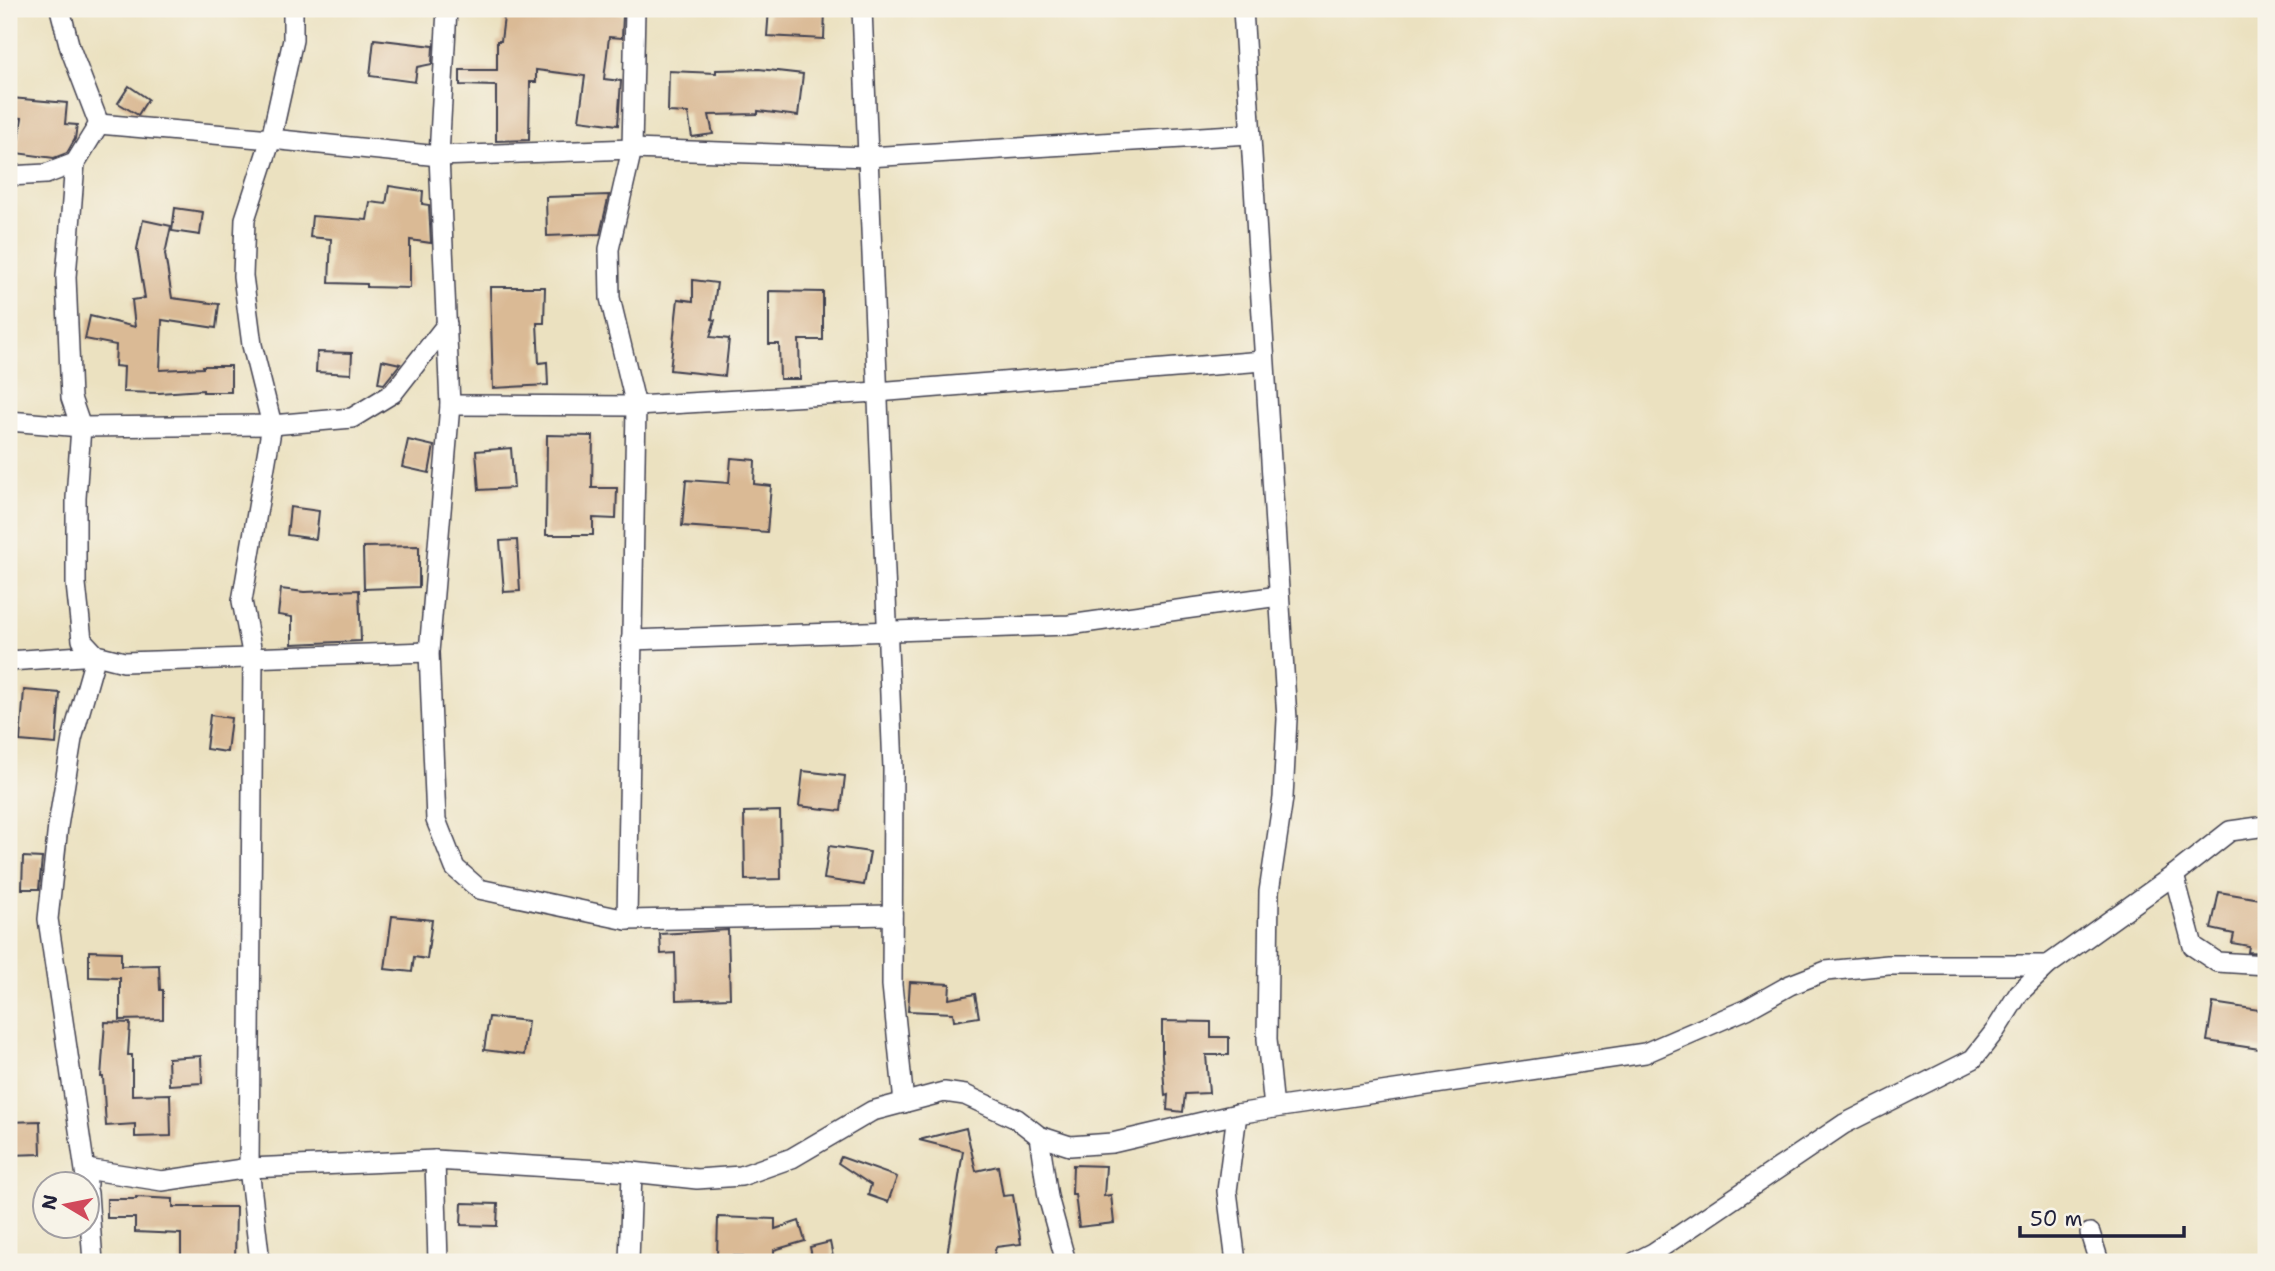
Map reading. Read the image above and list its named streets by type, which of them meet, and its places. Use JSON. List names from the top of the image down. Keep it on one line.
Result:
{"scale_bar":"50 m","north":"left"}
